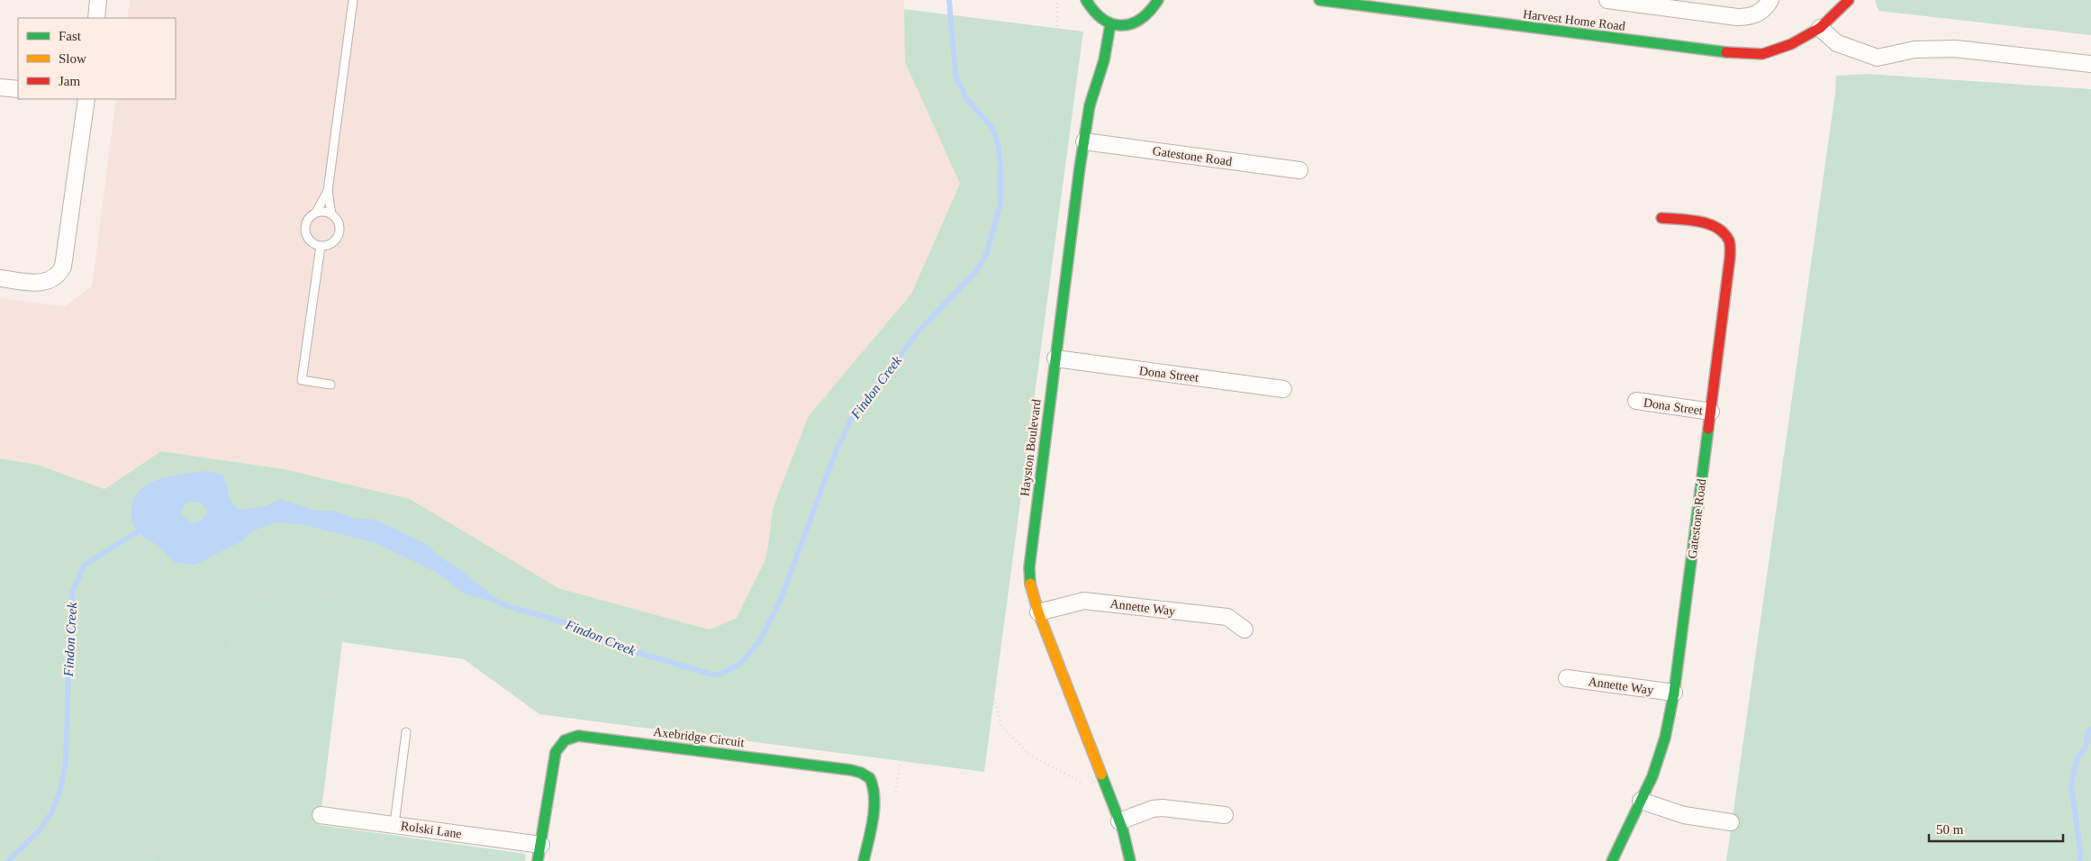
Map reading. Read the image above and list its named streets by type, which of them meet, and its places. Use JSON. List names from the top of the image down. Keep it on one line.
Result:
{"streets":{"street":["Harvest Home Road","Gatestone Road","Dona Street","Hayston Boulevard","Annette Way","Axebridge Circuit","Rolski Lane"]},"crossings":[["Gatestone Road","Dona Street"],["Gatestone Road","Hayston Boulevard"],["Gatestone Road","Annette Way"],["Dona Street","Hayston Boulevard"],["Hayston Boulevard","Annette Way"],["Axebridge Circuit","Rolski Lane"]],"water":["Findon Creek"],"legend":["Fast","Slow","Jam"],"scale_bar":"50 m"}
